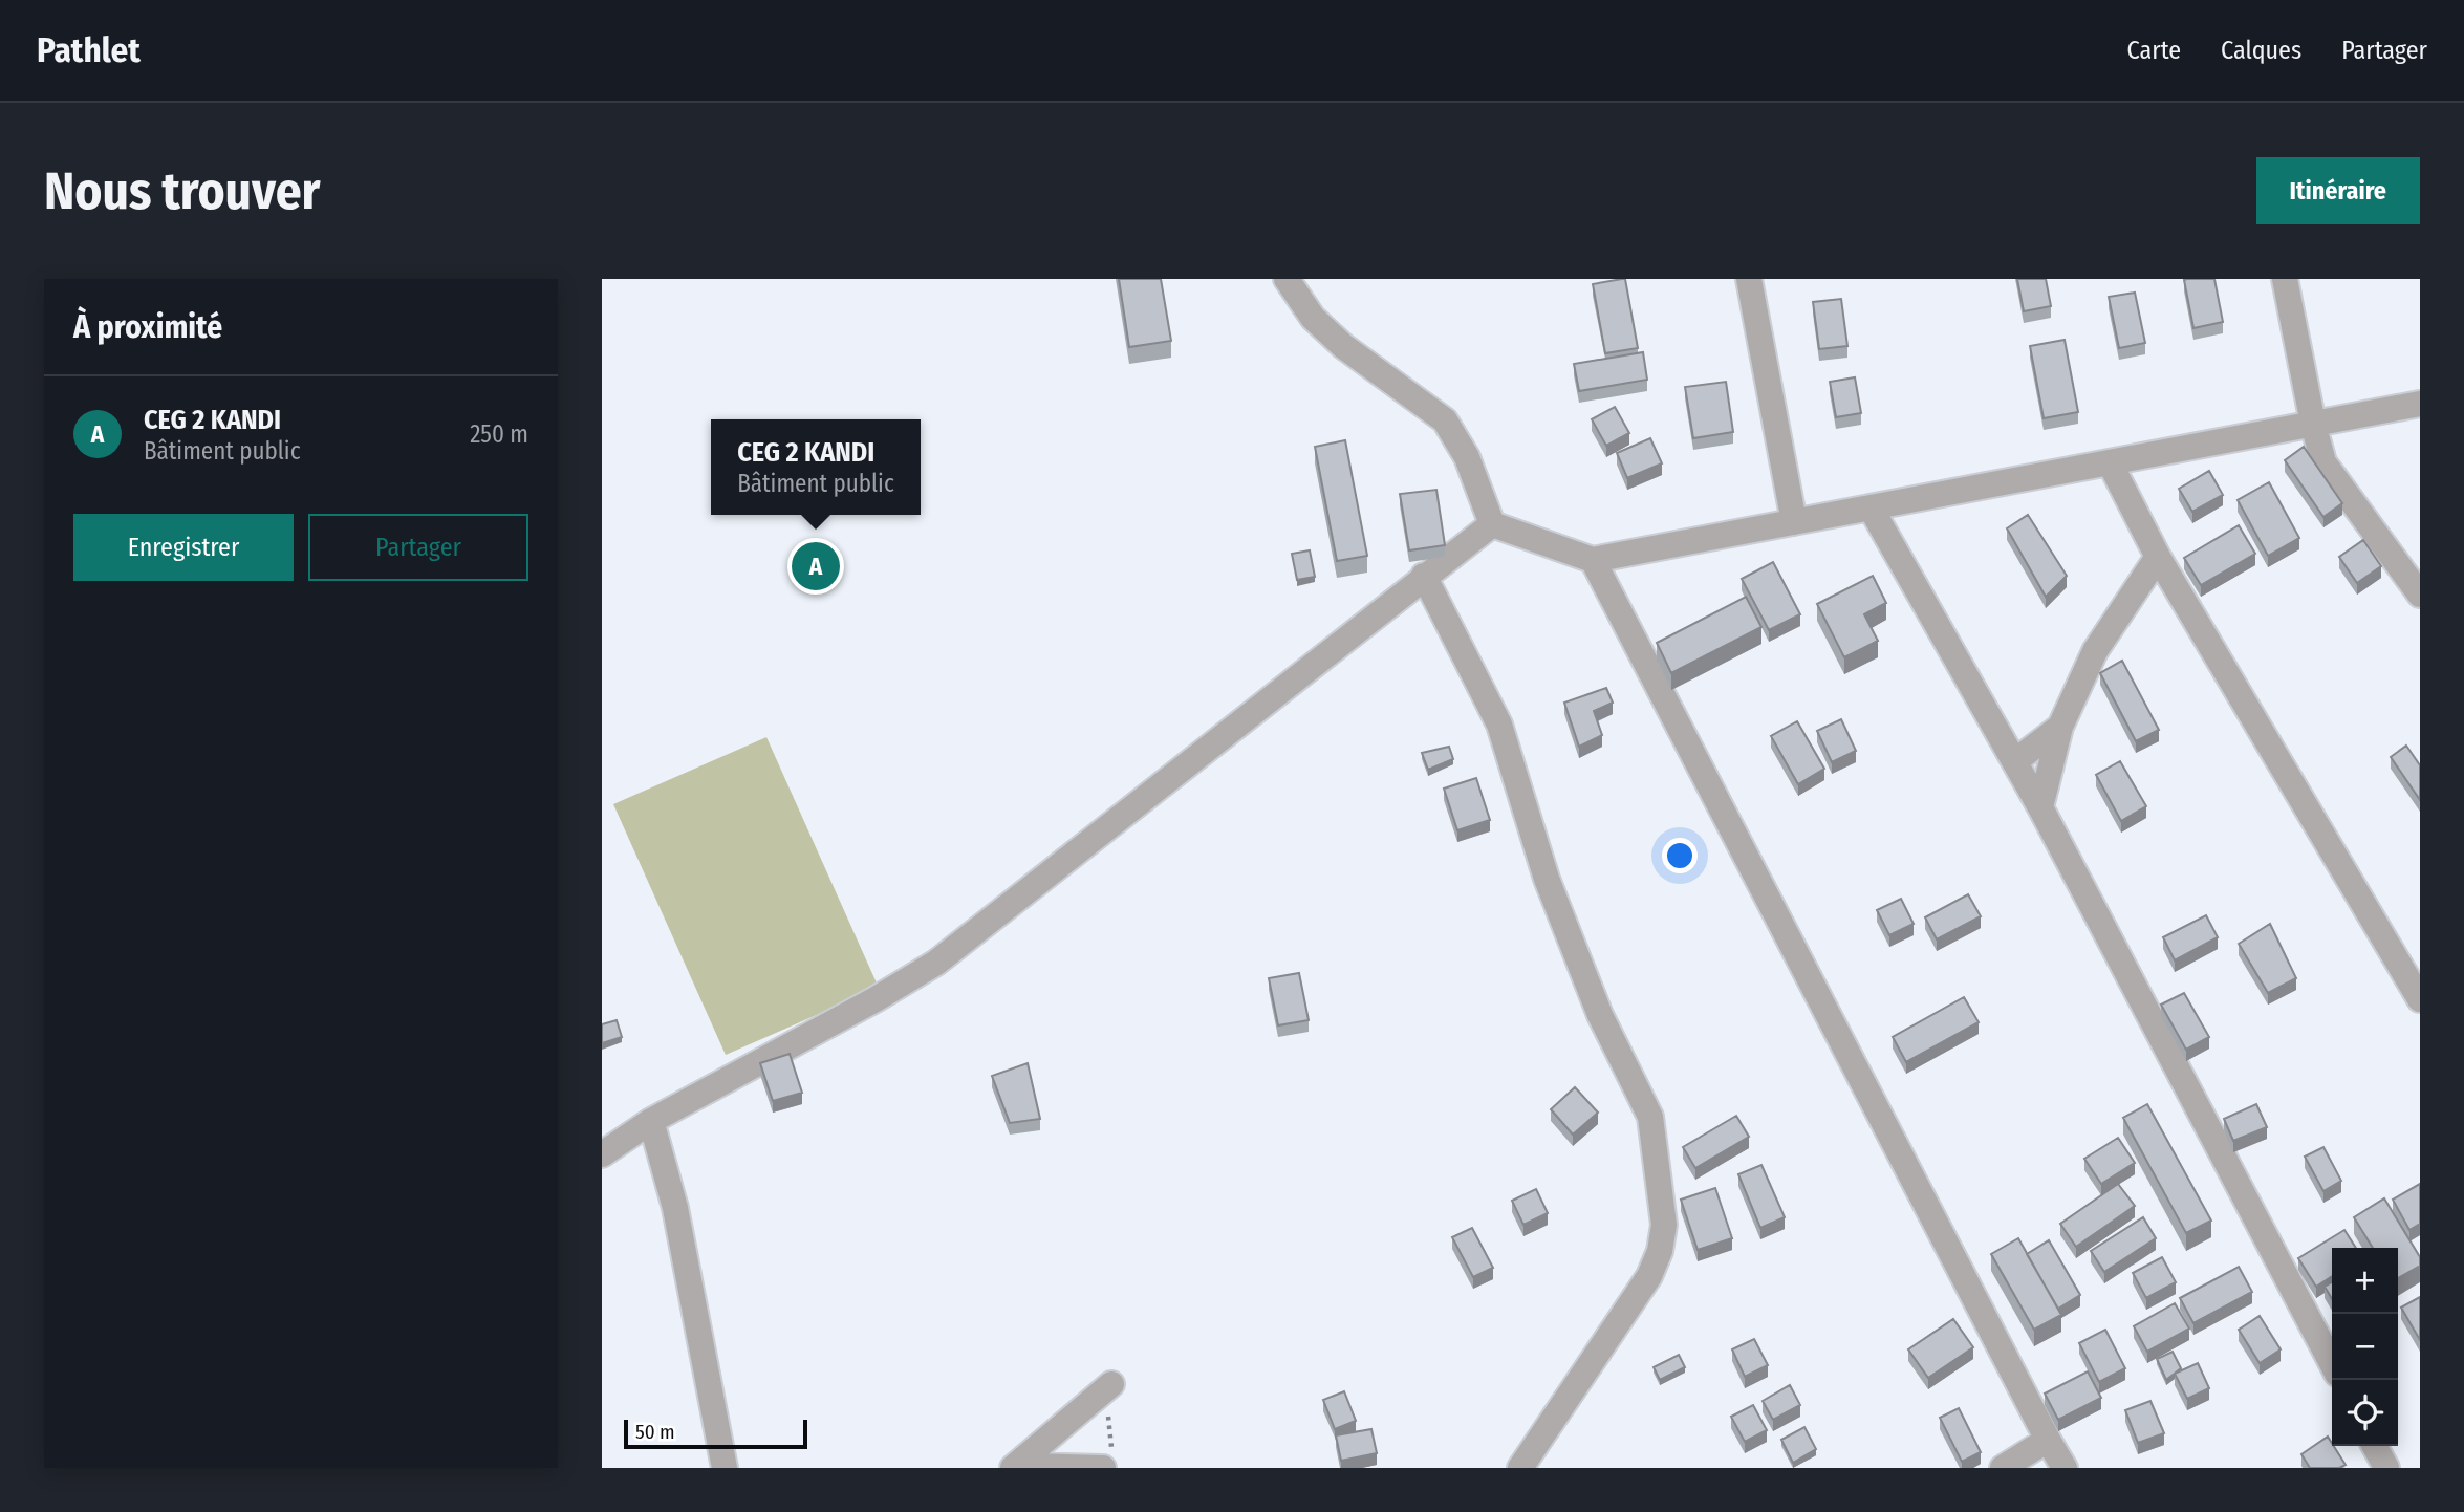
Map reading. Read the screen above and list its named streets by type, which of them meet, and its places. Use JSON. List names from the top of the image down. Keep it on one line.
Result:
{"scale_bar":"50 m","page":{"header":"Pathlet","nav":["Carte","Calques","Partager"],"buttons":["Itinéraire",["Enregistrer","Partager"]],"title":"Nous trouver","heading":"À proximité","list":[{"mark":"A","name":"CEG 2 KANDI","note":"Bâtiment public","value":"250 m"}],"popup":["CEG 2 KANDI","Bâtiment public"],"pins":"A","map_buttons":["+","−"],"scale":"50 m"}}
